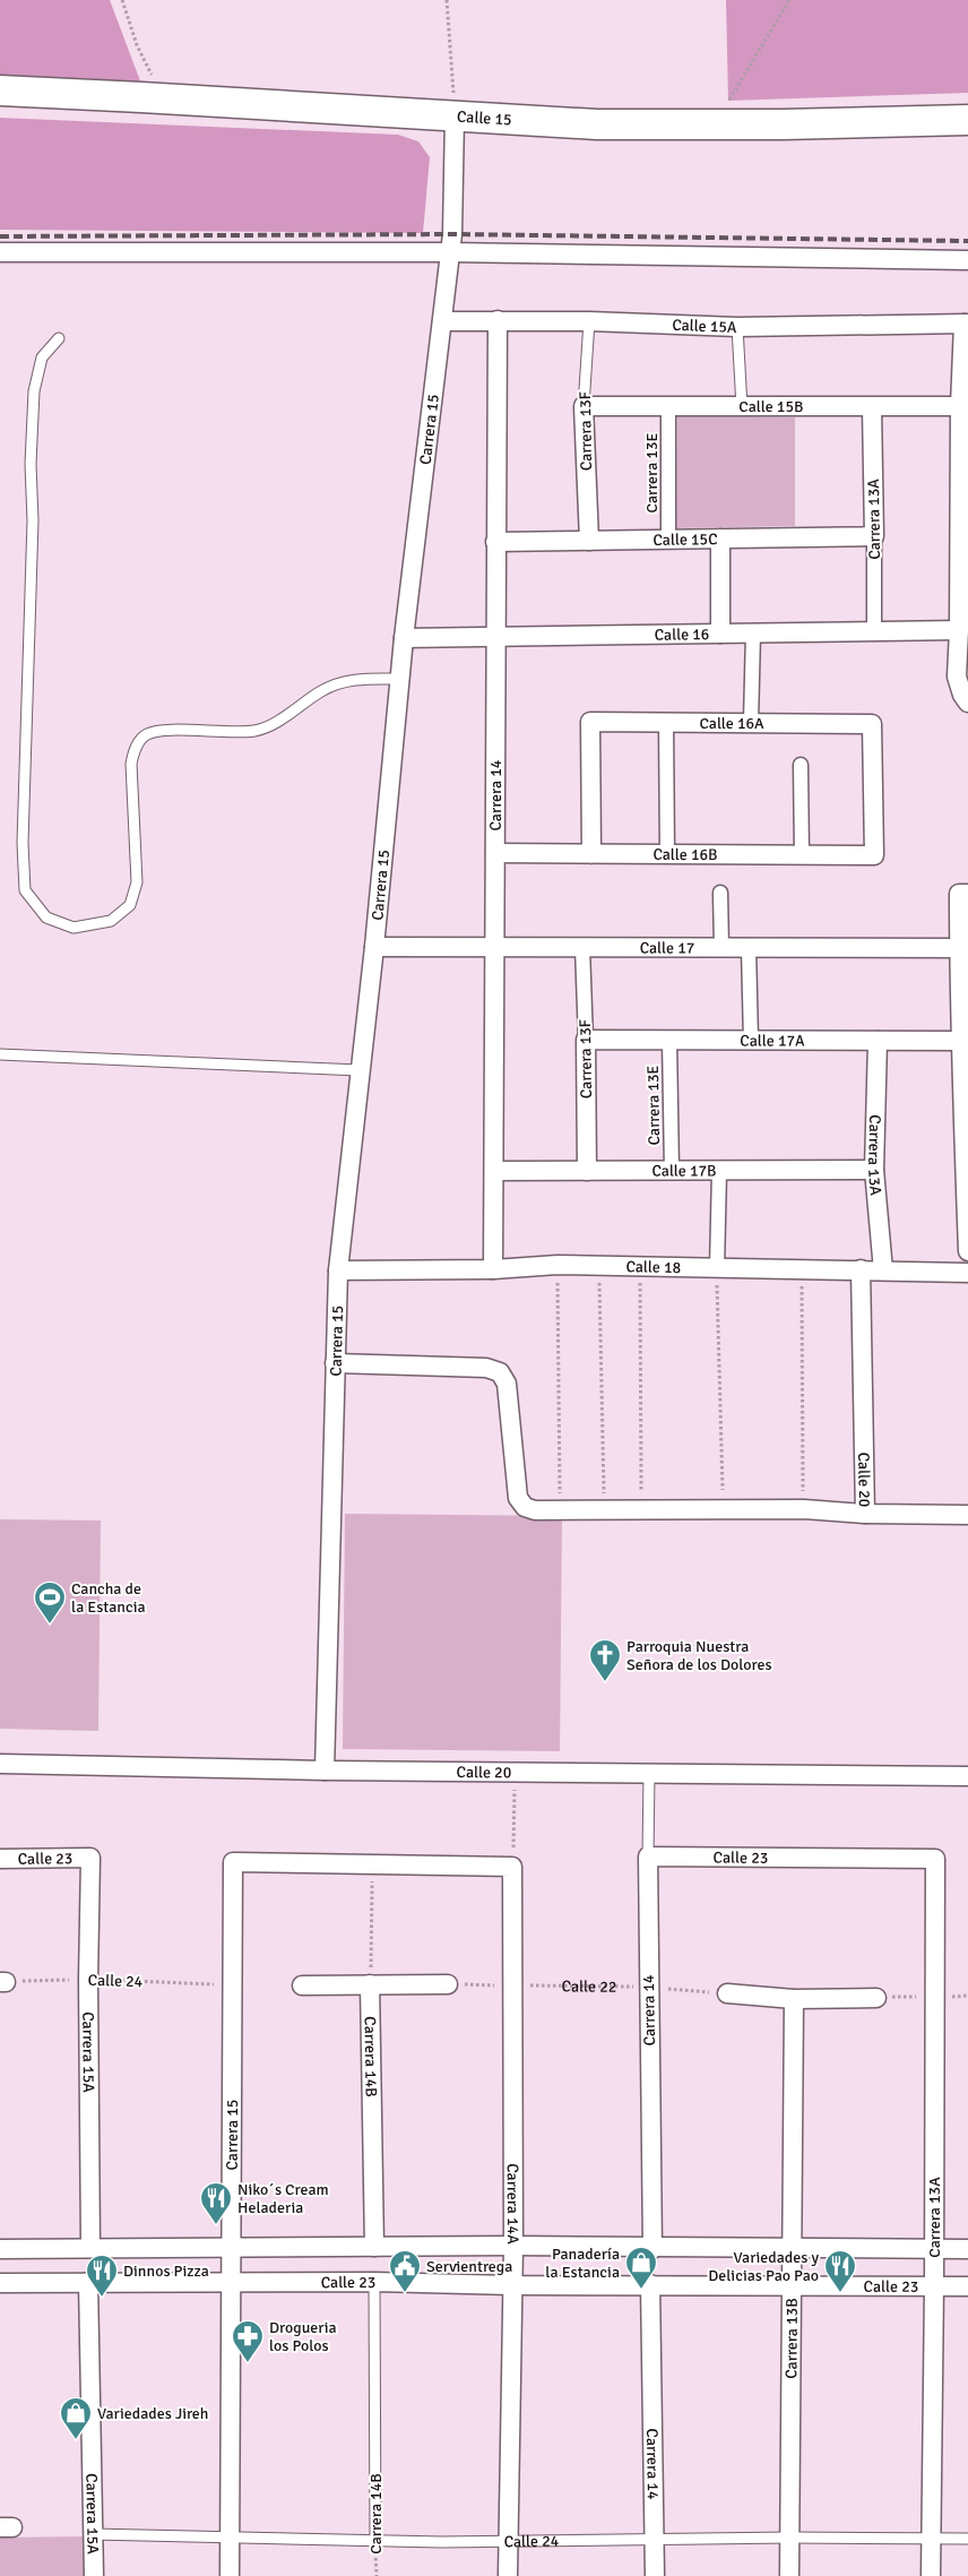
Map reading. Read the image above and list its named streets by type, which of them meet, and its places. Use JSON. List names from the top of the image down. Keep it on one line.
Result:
{"streets":{"main road":["Calle 15"],"street":["Calle 15A","Calle 15B","Carrera 15","Carrera 13F","Carrera 13E","Carrera 13A","Calle 15C","Calle 16","Calle 16A","Carrera 14","Calle 16B","Calle 17","Calle 17A","Calle 17B","Calle 18","Calle 20","Calle 23","Carrera 15A","Carrera 14B","Carrera 14A","Carrera 13B"],"lane":["Calle 24"],"path":["Calle 22"]},"crossings":[["Calle 15","Carrera 15"],["Calle 15A","Carrera 15"],["Calle 15A","Carrera 13F"],["Calle 15A","Carrera 14"],["Calle 15B","Carrera 13F"],["Calle 15B","Carrera 13E"],["Calle 15B","Carrera 13A"],["Carrera 15","Calle 16"],["Carrera 15","Calle 17"],["Carrera 15","Calle 18"],["Carrera 15","Calle 20"],["Carrera 15","Calle 23"],["Carrera 15","Calle 24"],["Carrera 13F","Calle 15C"],["Carrera 13F","Calle 17"],["Carrera 13F","Calle 17A"],["Carrera 13F","Calle 17B"],["Carrera 13E","Calle 15C"],["Carrera 13E","Calle 17A"],["Carrera 13E","Calle 17B"],["Carrera 13A","Calle 15C"],["Carrera 13A","Calle 16"],["Carrera 13A","Calle 17A"],["Carrera 13A","Calle 17B"],["Carrera 13A","Calle 18"],["Carrera 13A","Calle 23"],["Carrera 13A","Calle 24"],["Calle 15C","Carrera 14"],["Calle 16","Carrera 14"],["Calle 16A","Calle 16B"],["Carrera 14","Calle 16B"],["Carrera 14","Calle 17"],["Carrera 14","Calle 17B"],["Carrera 14","Calle 18"],["Carrera 14","Calle 20"],["Carrera 14","Calle 23"],["Carrera 14","Calle 24"],["Carrera 14","Calle 22"],["Calle 18","Calle 20"],["Calle 23","Carrera 15A"],["Calle 23","Carrera 14B"],["Calle 23","Carrera 14A"],["Calle 23","Carrera 13B"],["Calle 24","Carrera 15A"],["Calle 24","Carrera 14B"],["Calle 24","Carrera 14A"],["Calle 24","Carrera 13B"],["Calle 22","Carrera 14A"]],"places":{"sports":["Cancha de la Estancia"],"church":["Parroquia Nuestra Señora de los Dolores"],"restaurant":["Niko´s Cream Heladeria","Variedades y Delicias Pao Pao","Dinnos Pizza"],"shop":["Panadería la Estancia","Variedades Jireh"],"public building":["Servientrega"],"pharmacy":["Drogueria los Polos"]}}
